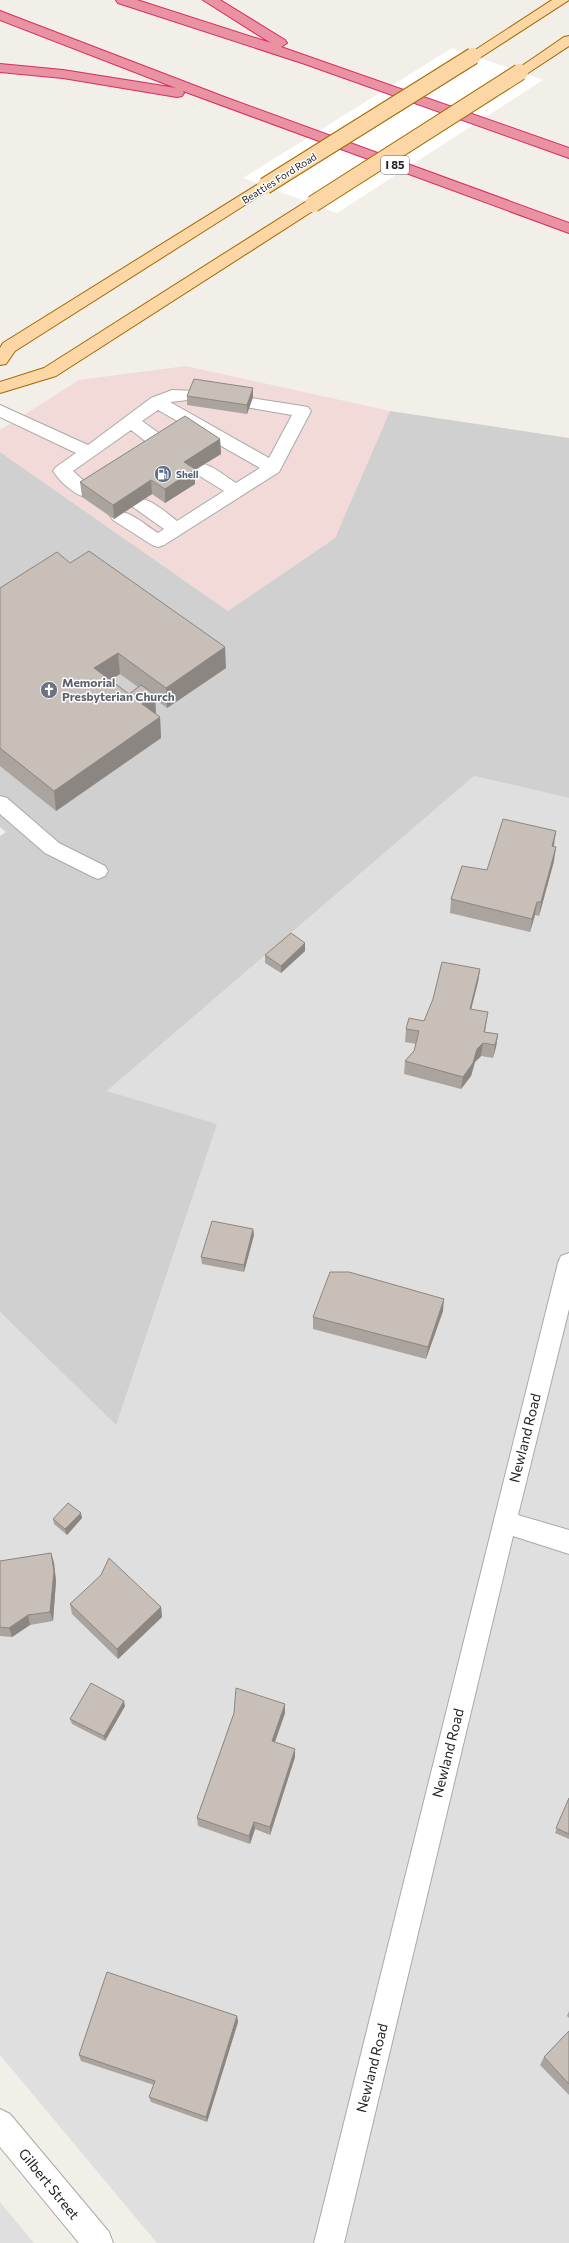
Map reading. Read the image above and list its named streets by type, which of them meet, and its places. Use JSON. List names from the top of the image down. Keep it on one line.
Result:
{"streets":{"highway":["I 85"],"main road":["Beatties Ford Road"],"street":["Newland Road","Gilbert Street"]},"places":{"fuel station":["Shell"],"church":["Memorial Presbyterian Church"]}}
